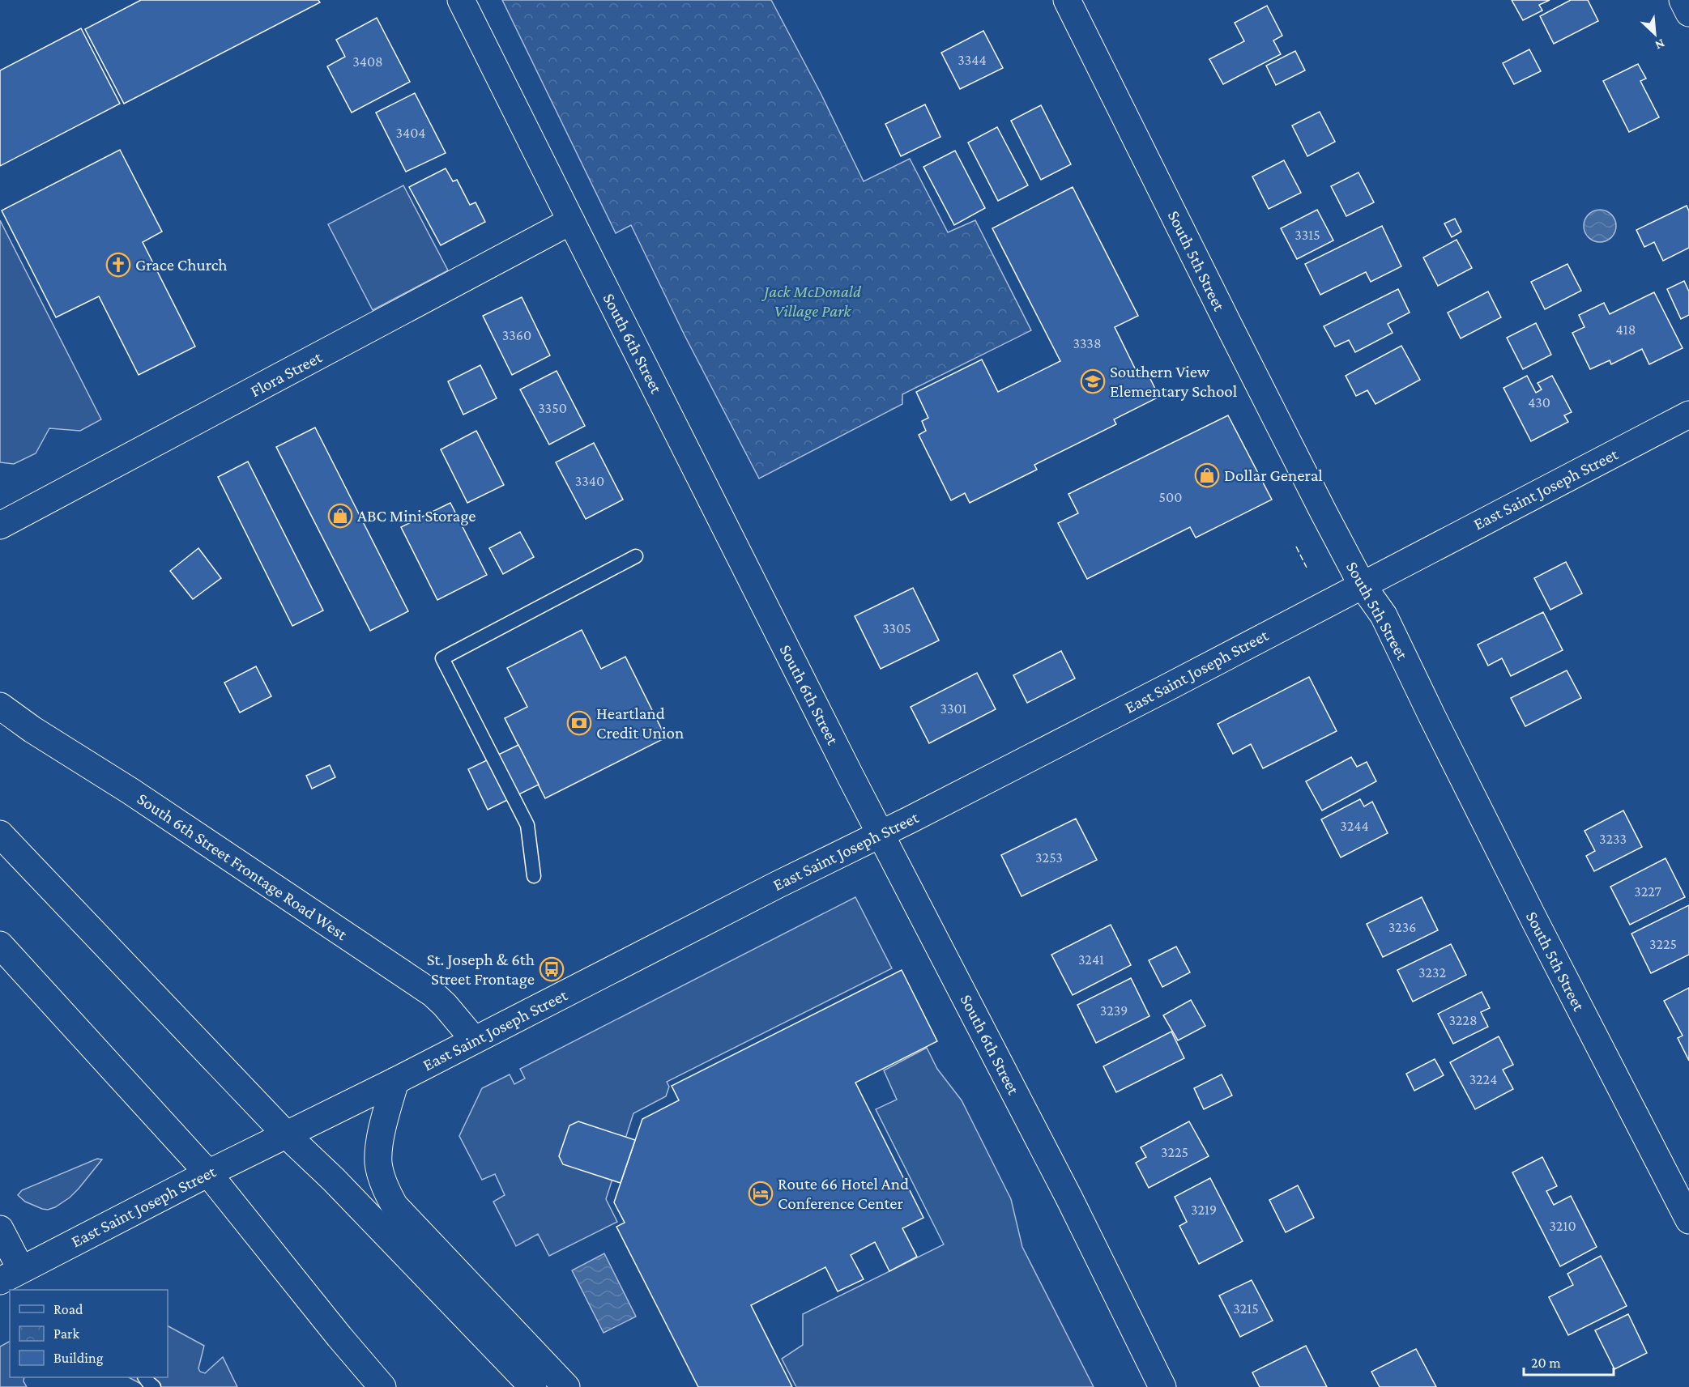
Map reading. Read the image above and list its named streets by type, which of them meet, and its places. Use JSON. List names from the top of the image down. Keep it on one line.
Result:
{"streets":{"street":["South 5th Street","South 6th Street","Flora Street","East Saint Joseph Street","South 6th Street Frontage Road West"]},"crossings":[["South 5th Street","East Saint Joseph Street"],["South 6th Street","Flora Street"],["South 6th Street","East Saint Joseph Street"],["East Saint Joseph Street","South 6th Street Frontage Road West"]],"parks":["Jack McDonald Village Park"],"places":{"church":["Grace Church"],"school or university":["Southern View Elementary School"],"shop":["Dollar General","ABC Mini Storage"],"bank":["Heartland Credit Union"],"bus stop":["St. Joseph & 6th Street Frontage"],"hotel":["Route 66 Hotel And Conference Center"]},"house_numbers":["3344","3408","3404","3315","418","3360","3338","430","3350","3340","500","3305","3301","3244","3233","3253","3227","3236","3225","3241","3232","3239","3228","3224","3225","3219","3210","3215"],"legend":["Road","Park","Building"],"scale_bar":"20 m","north":"bottom right"}
